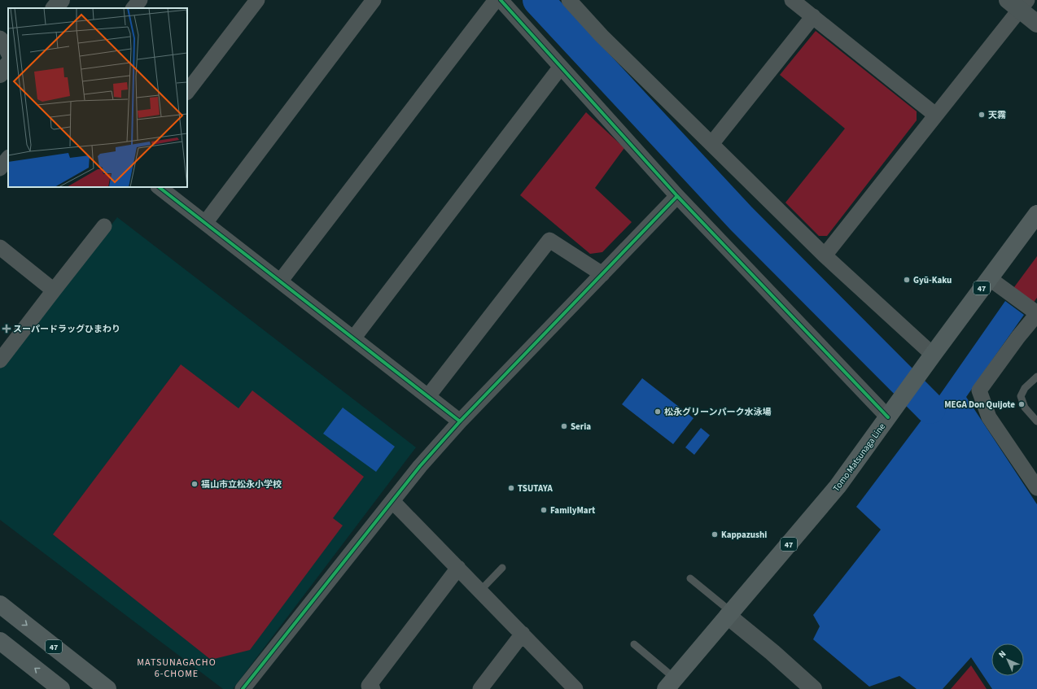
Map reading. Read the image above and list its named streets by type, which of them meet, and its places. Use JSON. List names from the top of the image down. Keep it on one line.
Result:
{"streets":{"main road":["47","Tomo Matsunaga Line"]},"districts":["MATSUNAGACHO 6-CHOME"],"places":{"other":["天霧","Gyū-Kaku","MEGA Don Quijote","松永グリーンパーク水泳場","Seria","福山市立松永小学校","TSUTAYA","FamilyMart","Kappazushi"],"health":["スーパードラッグひまわり"]},"north":"top left"}
